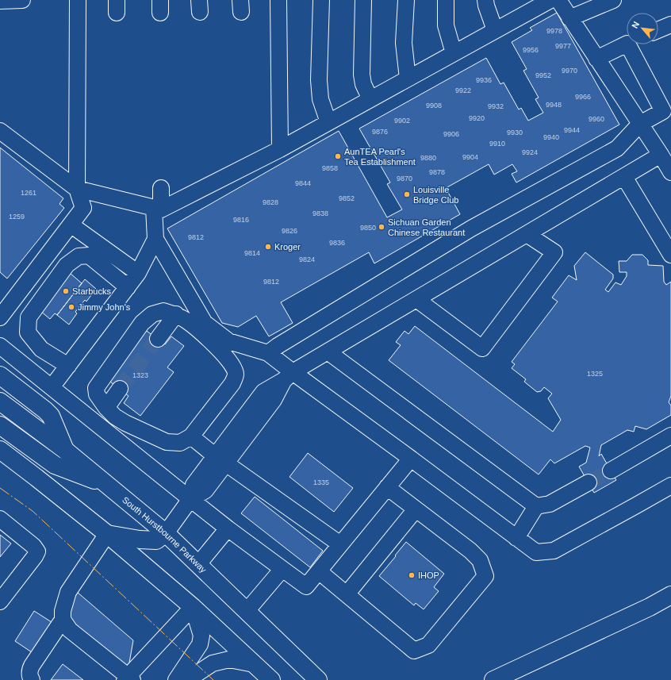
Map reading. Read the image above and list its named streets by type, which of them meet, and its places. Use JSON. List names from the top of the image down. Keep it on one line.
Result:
{"streets":{"main road":["South Hurstbourne Parkway"]},"places":["AunTEA Pearl's Tea Establishment","Louisville Bridge Club","Sichuan Garden Chinese Restaurant","Kroger","Starbucks","Jimmy John's","IHOP"],"house_numbers":["9978","9977","9956","9970","9952","9936","9922","9966","9948","9908","9932","9920","9960","9902","9944","9876","9930","9906","9940","9910","9924","9904","9880","9858","9878","9870","9844","1261","9852","9828","9838","1259","9816","9850","9826","9812","9836","9814","9824","9812","1325","1323","1335"],"north":"top left"}
